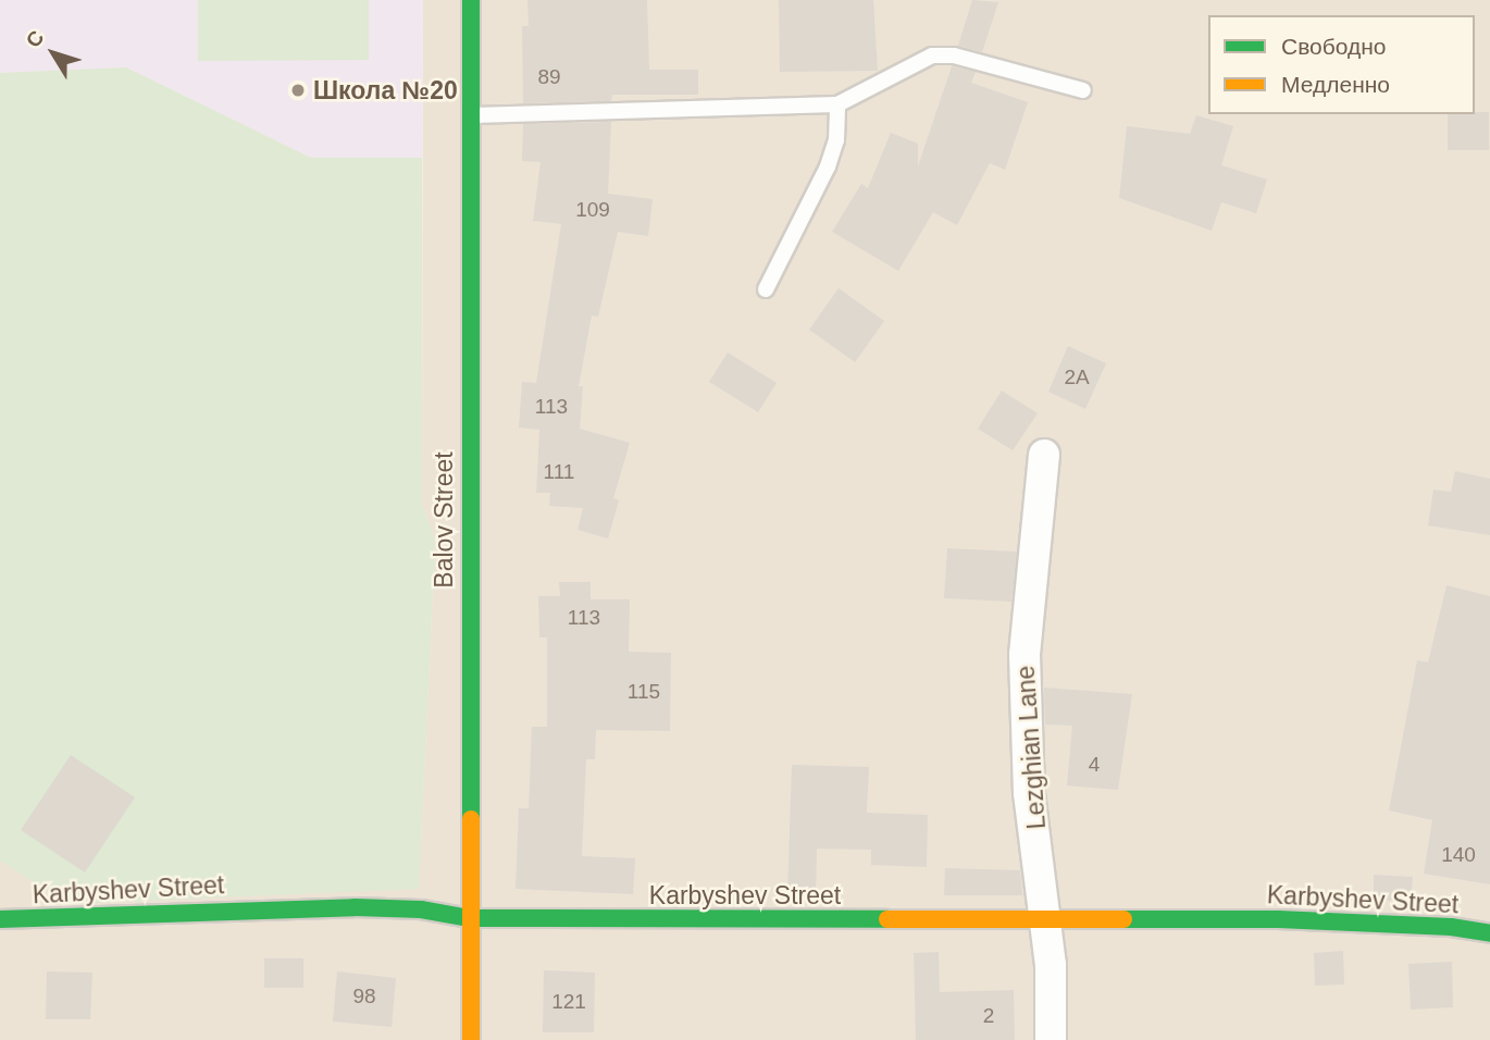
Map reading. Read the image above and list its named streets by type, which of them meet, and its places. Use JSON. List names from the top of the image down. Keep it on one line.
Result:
{"streets":{"street":["Balov Street","Lezghian Lane","Karbyshev Street"]},"crossings":[["Balov Street","Karbyshev Street"],["Lezghian Lane","Karbyshev Street"]],"places":["Школа №20"],"house_numbers":["89","109","2А","113","111","113","115","4","140","98","121","2"],"legend":["Свободно","Медленно"],"north":"top left"}
